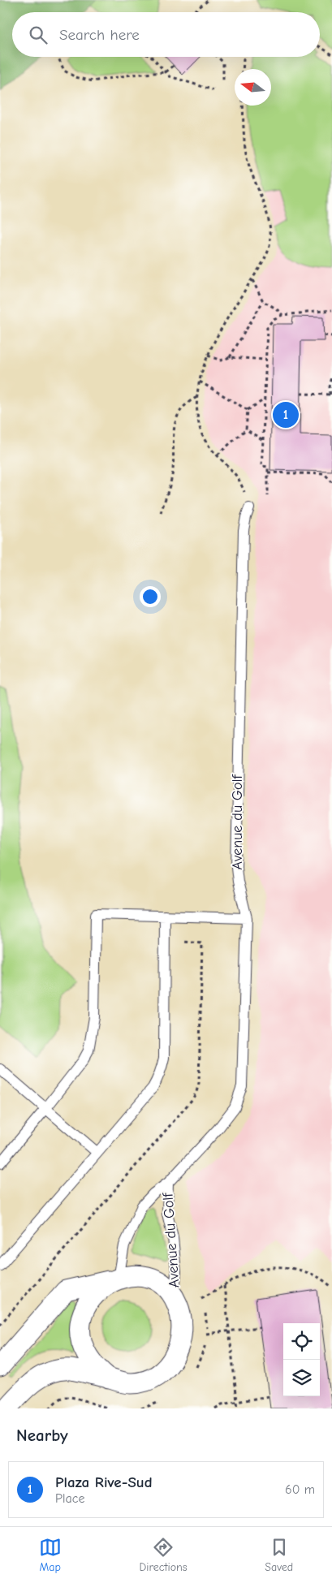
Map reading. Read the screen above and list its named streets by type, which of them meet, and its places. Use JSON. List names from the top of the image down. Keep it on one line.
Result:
{"streets":{"street":["Avenue du Golf"]},"north":"left","page":{"search":"Search here","pins":"1","heading":"Nearby","list":[{"mark":"1","name":"Plaza Rive-Sud","note":"Place","value":"60 m"}],"nav":["Map","Directions","Saved"]}}
